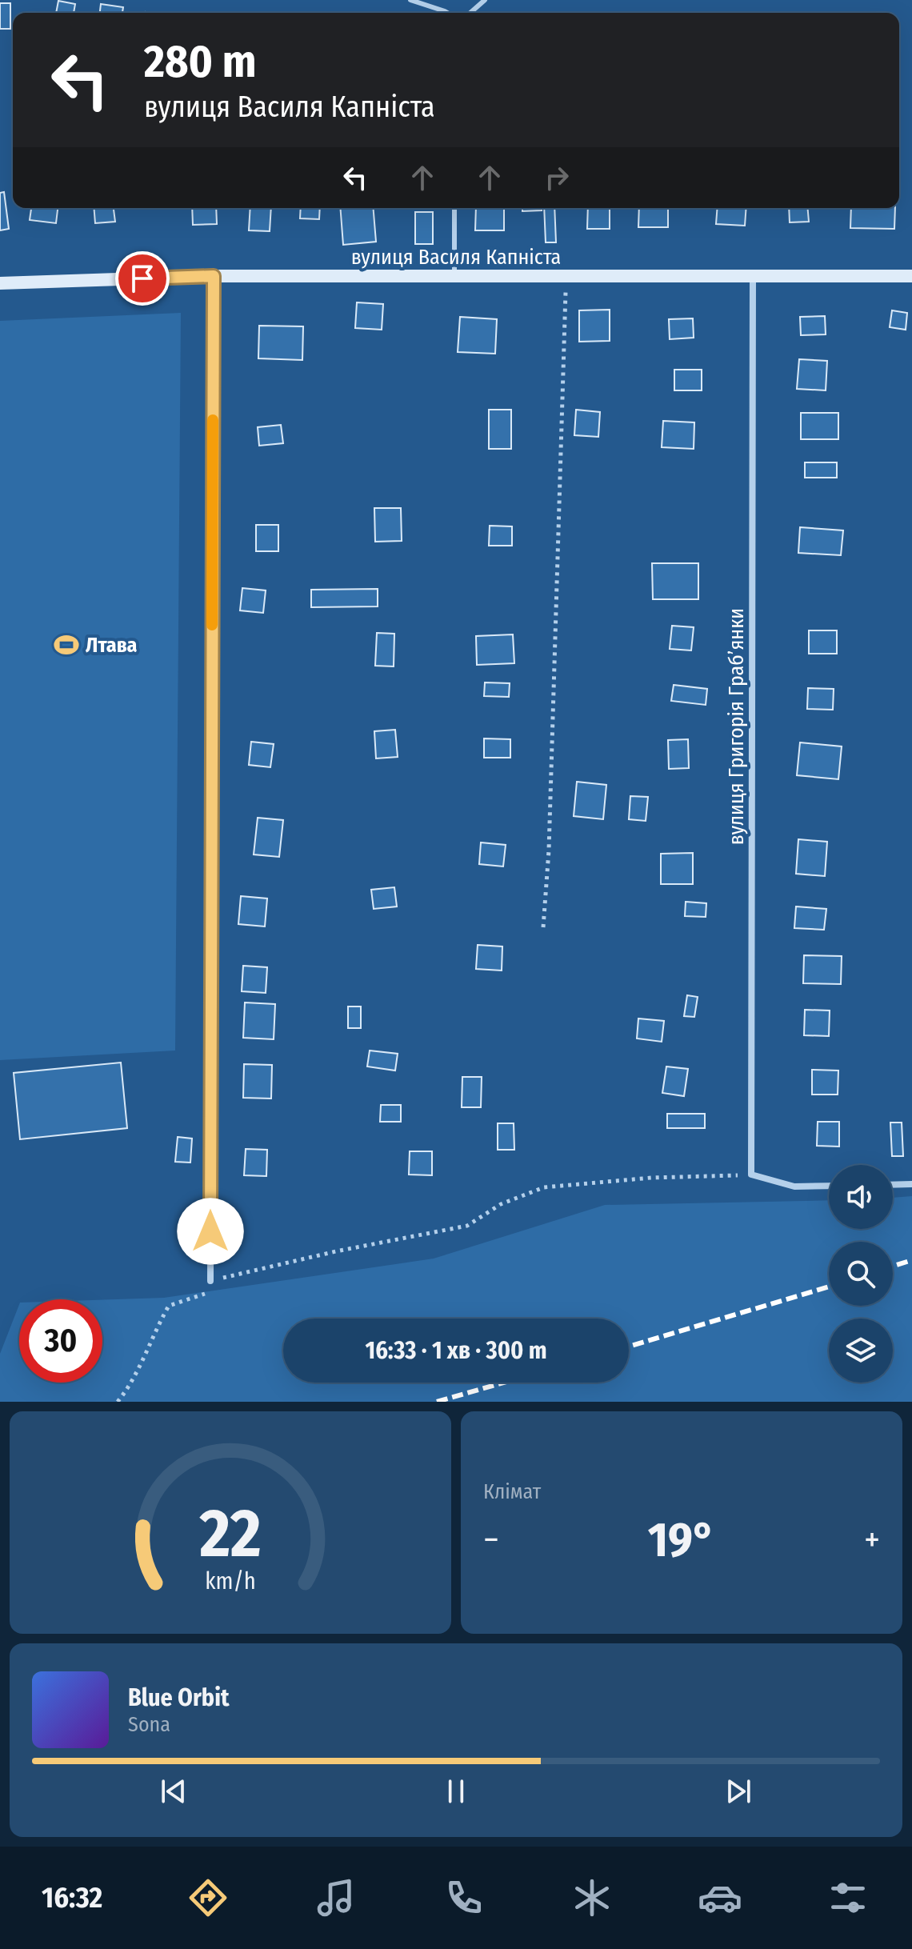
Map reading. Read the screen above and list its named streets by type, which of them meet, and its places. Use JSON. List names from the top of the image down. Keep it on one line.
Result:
{"streets":{"street":["вулиця Василя Капніста","вулиця Григорія Грабʼянки"]},"crossings":[["вулиця Василя Капніста","вулиця Григорія Грабʼянки"]],"places":{"sports":["Лтава"]},"page":{"turn":["280 m","вулиця Василя Капніста"],"limit":"30","trip":"16:33 · 1 хв · 300 m","tile":"Клімат","heat":["−","19°","+"],"song":["Blue Orbit","Sona"],"tabs":"16:32","gauge":["22","km/h"]}}
